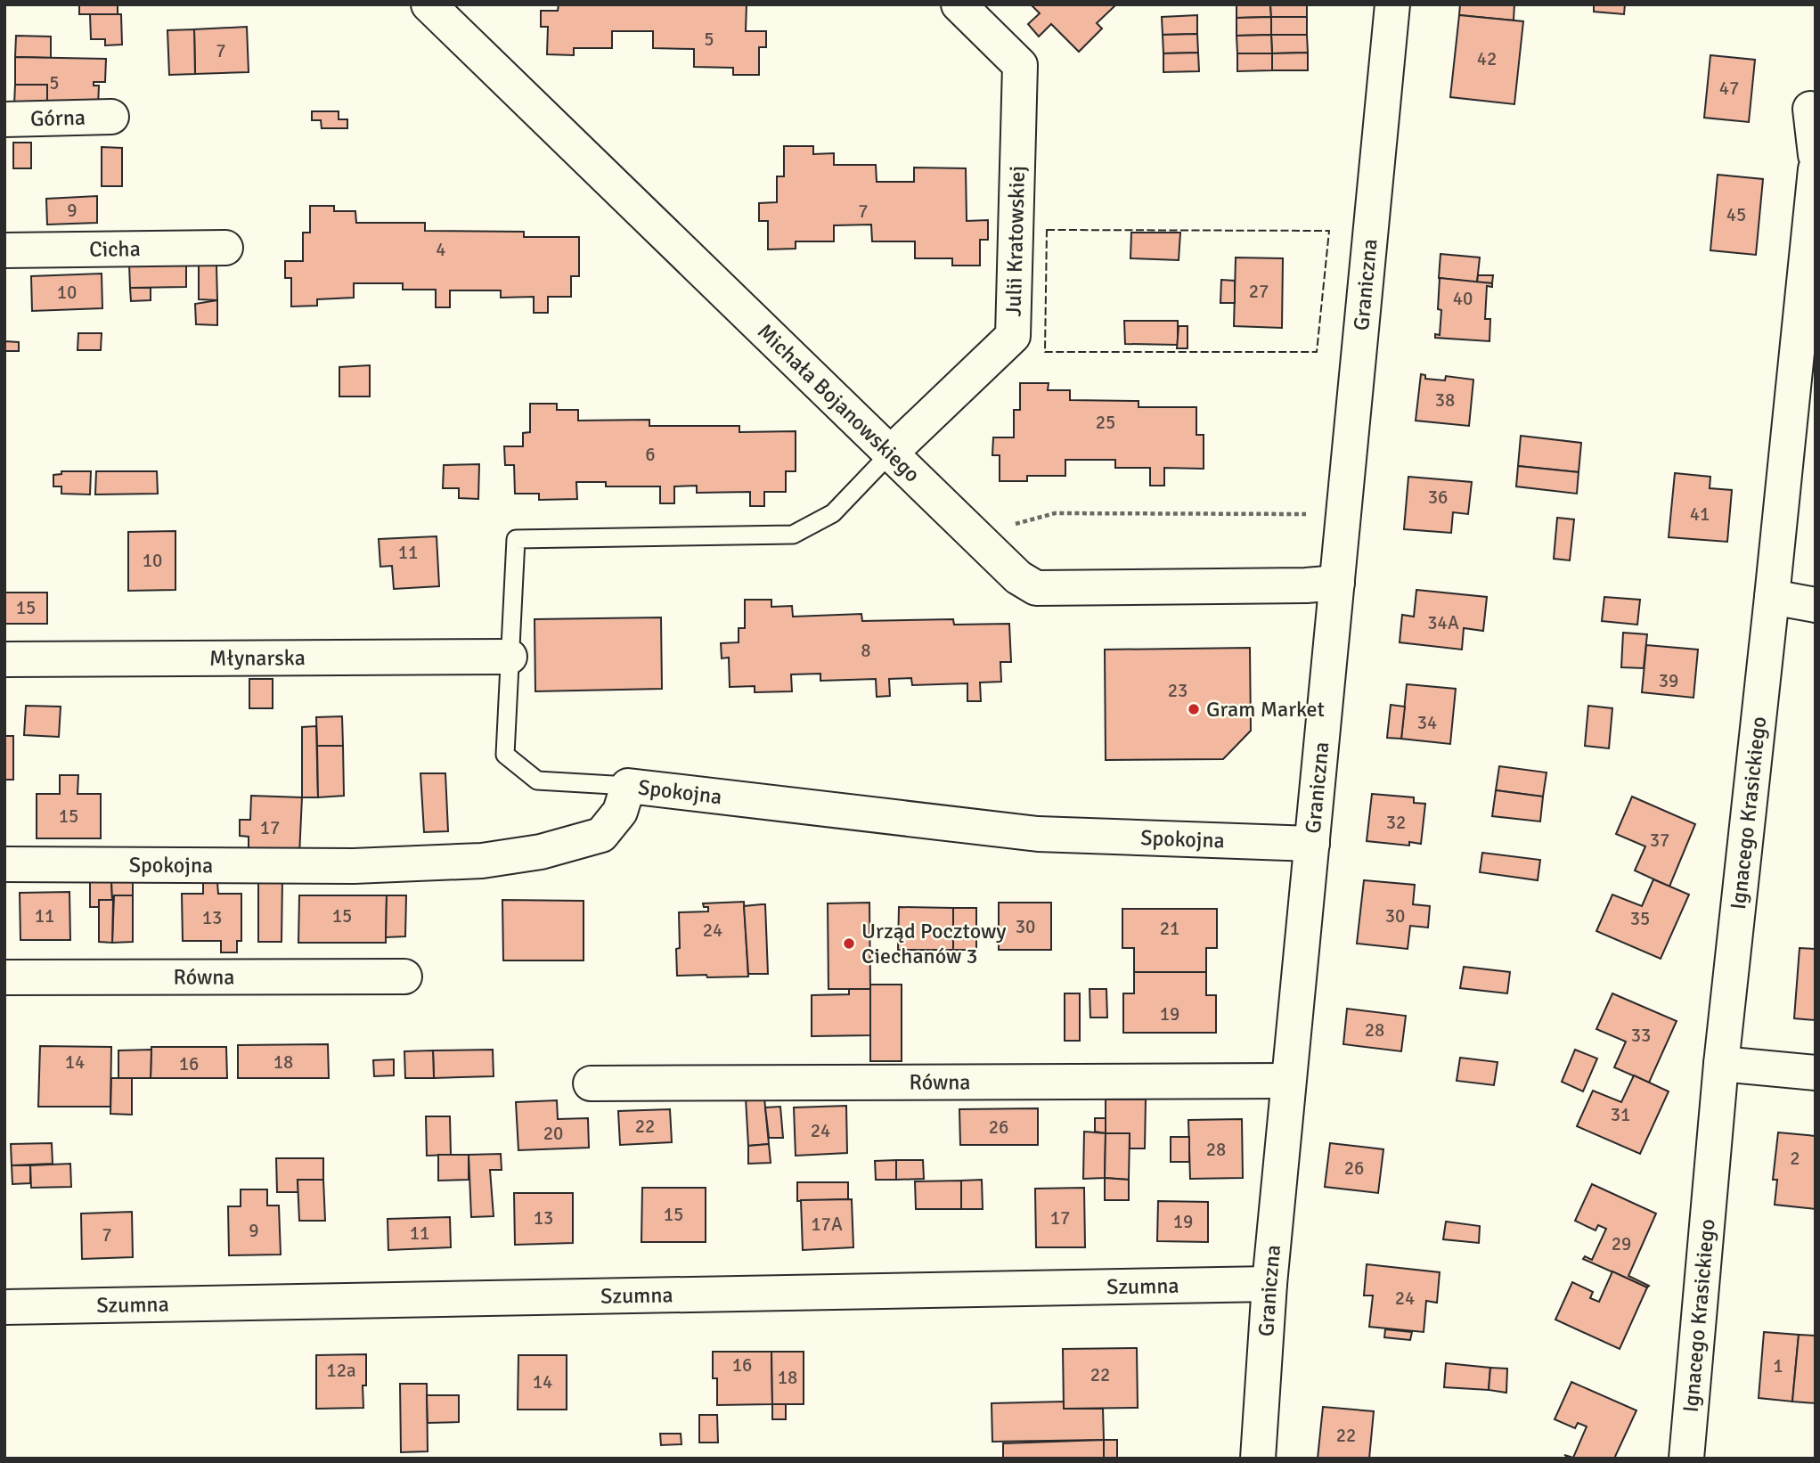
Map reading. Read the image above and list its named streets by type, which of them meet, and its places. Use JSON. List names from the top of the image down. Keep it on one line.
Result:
{"streets":{"street":["Górna","Julii Kratowskiej","Cicha","Graniczna","Michała Bojanowskiego","Młynarska","Spokojna","Ignacego Krasickiego","Równa","Szumna"]},"crossings":[["Julii Kratowskiej","Michała Bojanowskiego"],["Graniczna","Michała Bojanowskiego"],["Graniczna","Spokojna"],["Graniczna","Równa"],["Graniczna","Szumna"]],"places":["Gram Market","Urząd Pocztowy Ciechanów 3"],"house_numbers":["5","7","42","5","47","9","7","45","4","27","10","40","38","25","6","36","41","11","10","15","34A","8","39","23","34","15","32","17","37","11","15","30","13","35","30","21","24","19","28","33","14","18","16","31","22","26","24","20","28","2","26","15","13","17","19","17A","9","11","7","29","24","16","1","12a","22","18","14","22"]}
